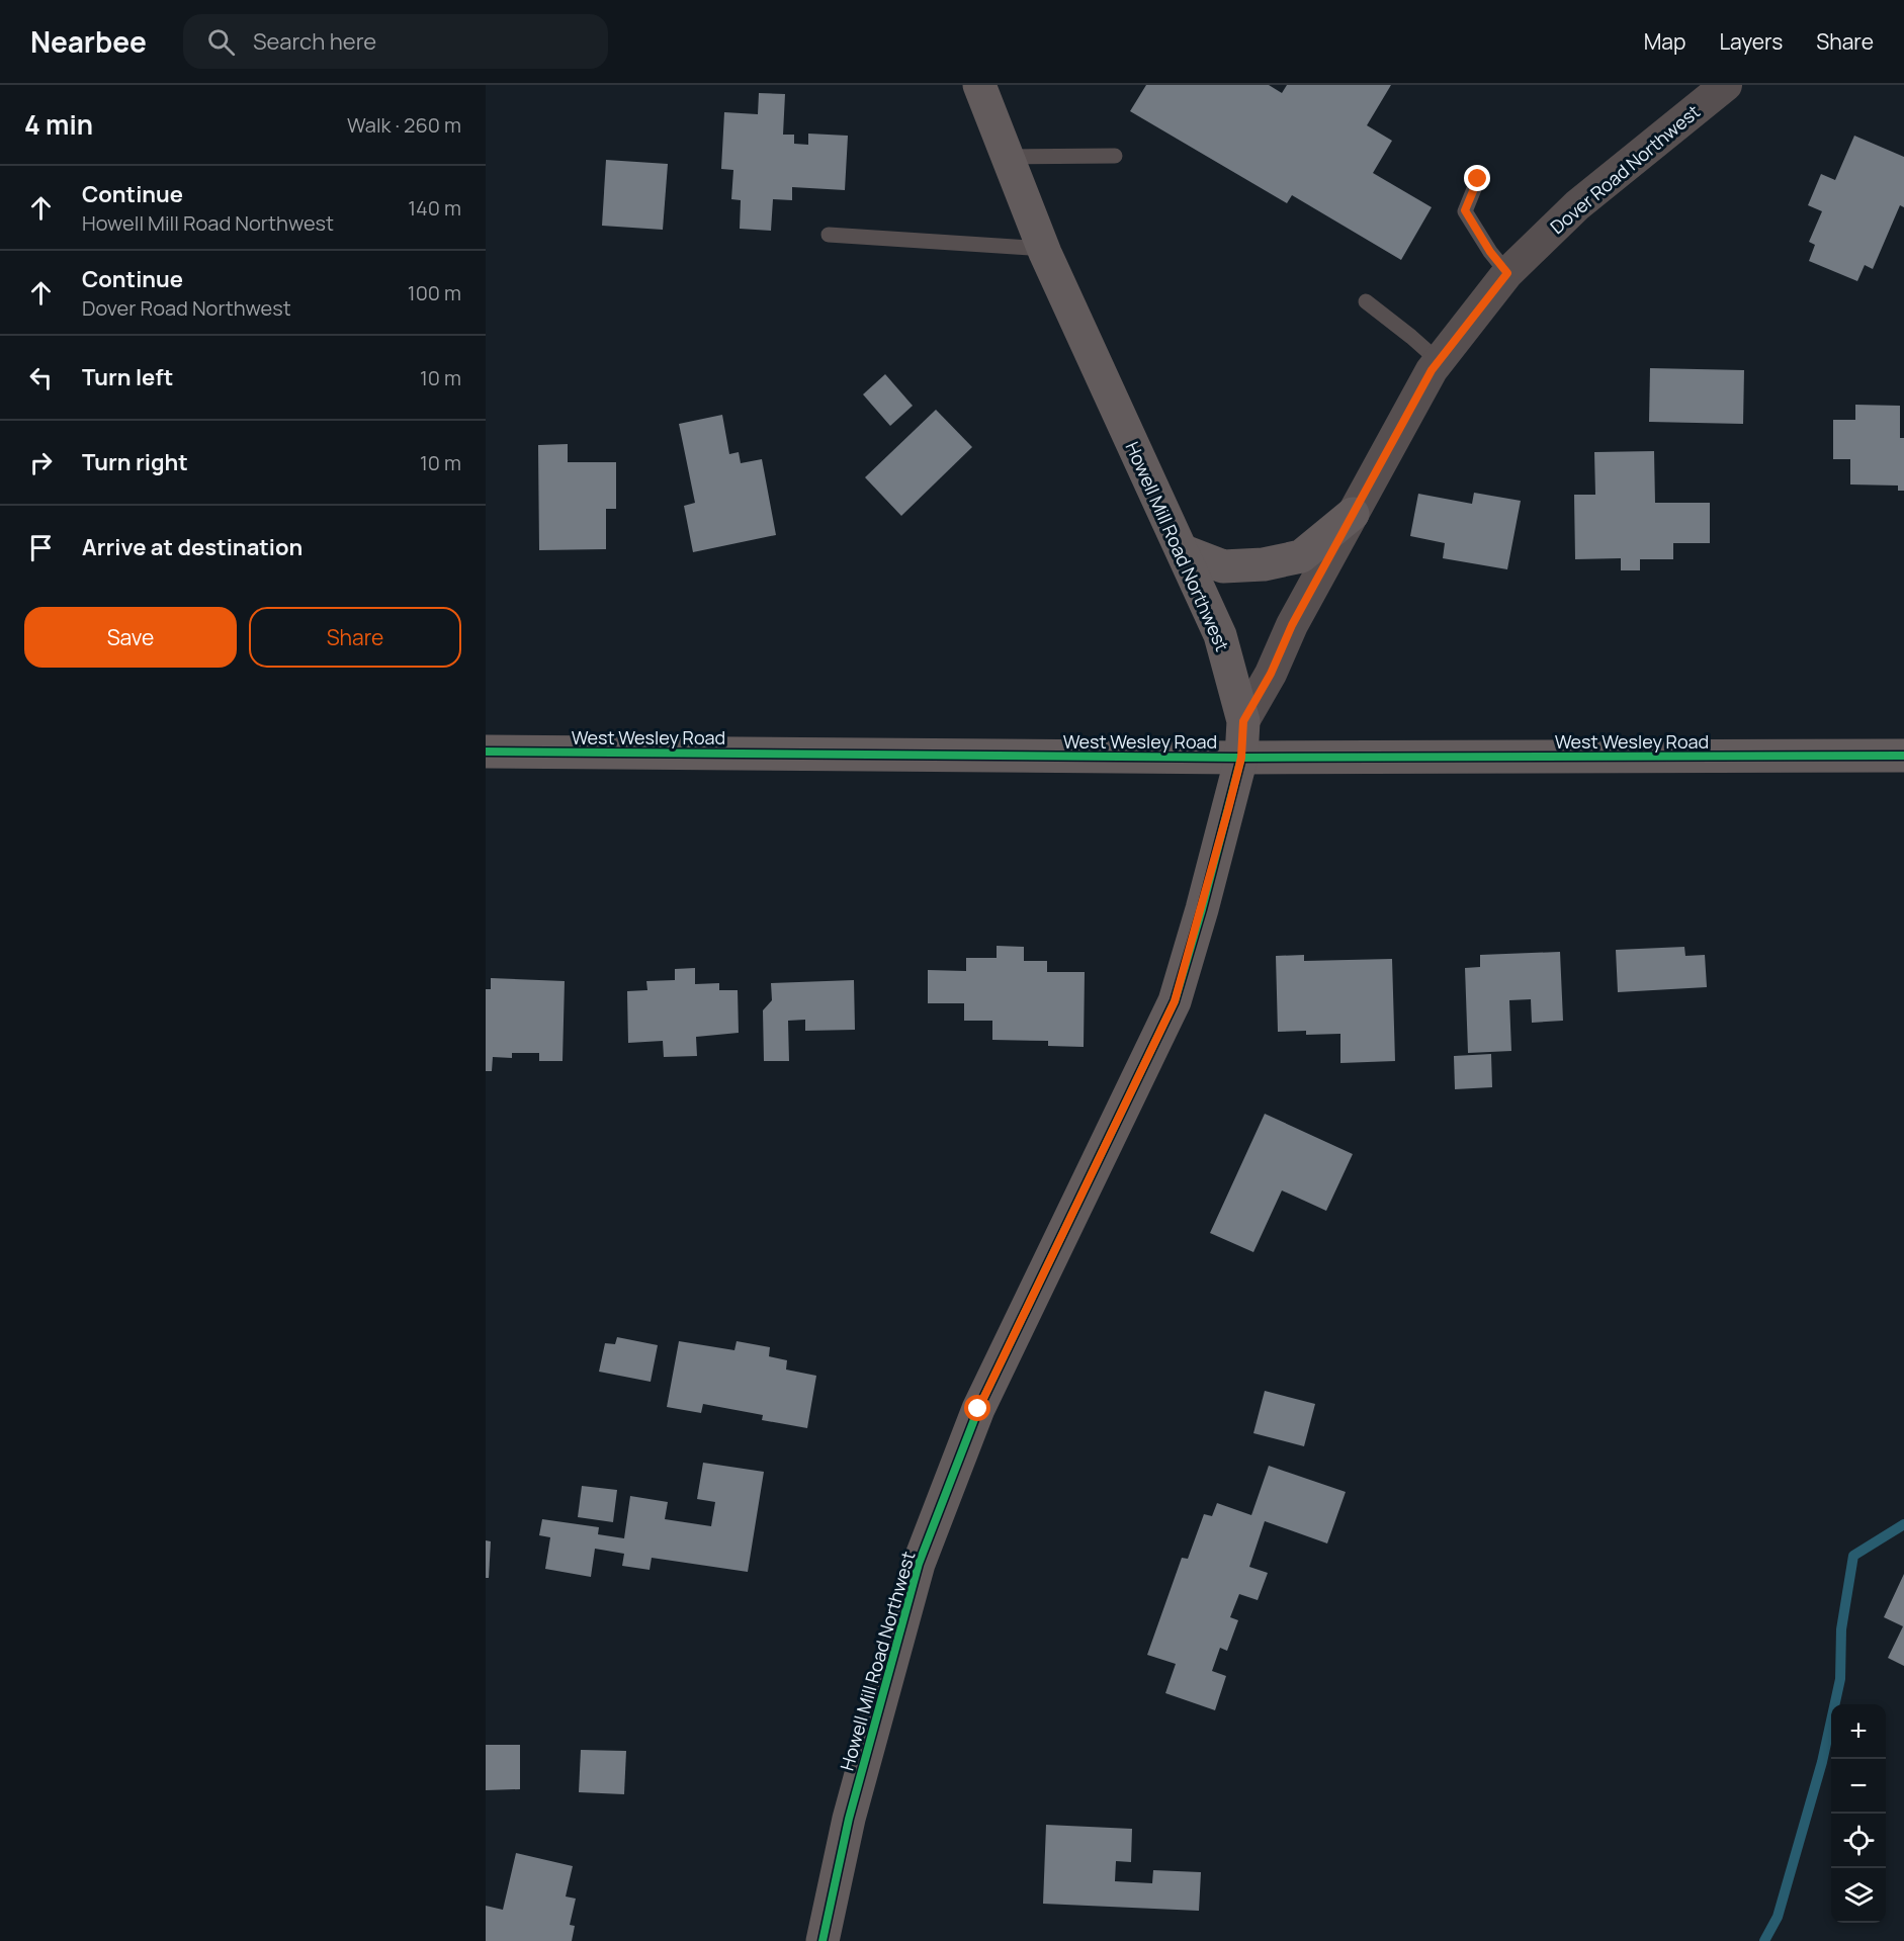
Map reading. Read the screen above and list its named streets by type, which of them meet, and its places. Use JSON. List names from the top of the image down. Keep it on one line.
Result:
{"streets":{"main road":["Howell Mill Road Northwest","West Wesley Road"],"street":["Dover Road Northwest"]},"crossings":[["Dover Road Northwest","Howell Mill Road Northwest"],["Howell Mill Road Northwest","West Wesley Road"]],"page":{"header":"Nearbee","search":"Search here","nav":["Map","Layers","Share"],"heading":["4 min","Walk · 260 m"],"list":[["Continue","Howell Mill Road Northwest","140 m"],["Continue","Dover Road Northwest","100 m"],["Turn left","10 m"],["Turn right","10 m"],"Arrive at destination"],"buttons":["Save","Share"],"map_buttons":["+","−"]}}
